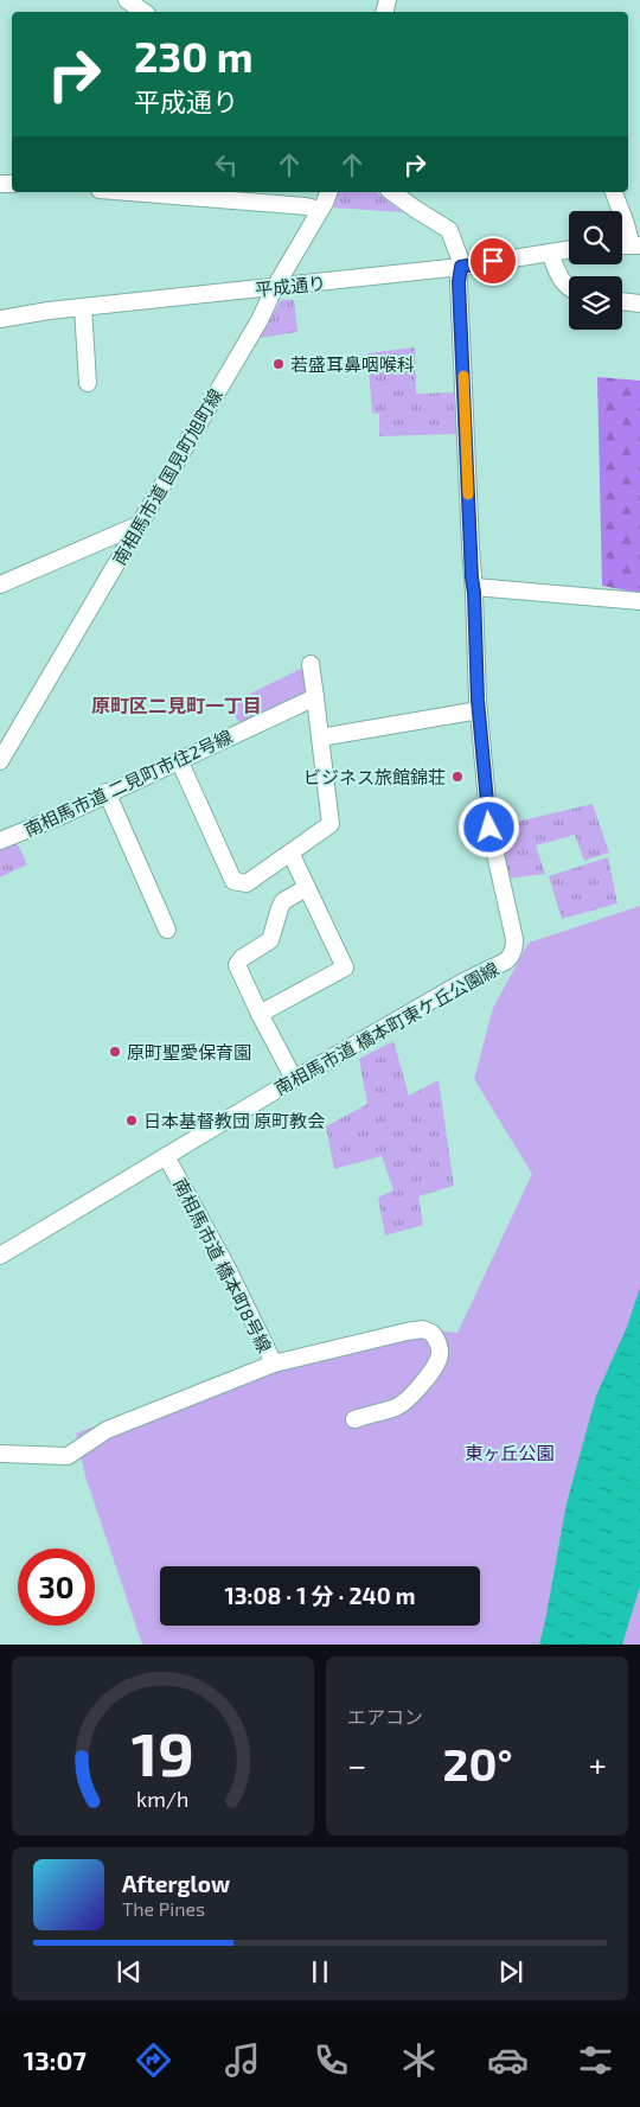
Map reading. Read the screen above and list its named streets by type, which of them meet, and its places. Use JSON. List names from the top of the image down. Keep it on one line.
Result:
{"streets":{"street":["平成通り","南相馬市道 国見町旭町線","南相馬市道 二見町市住2号線","南相馬市道 橋本町東ケ丘公園線","南相馬市道 橋本町8号線"]},"crossings":[["平成通り","南相馬市道 国見町旭町線"],["南相馬市道 橋本町東ケ丘公園線","南相馬市道 橋本町8号線"]],"districts":["原町区二見町一丁目"],"parks":["東ヶ丘公園"],"places":["若盛耳鼻咽喉科","ビジネス旅館錦荘","原町聖愛保育園","日本基督教団 原町教会"],"page":{"turn":["230 m","平成通り"],"limit":"30","trip":"13:08 · 1 分 · 240 m","tile":"エアコン","heat":["−","20°","+"],"song":["Afterglow","The Pines"],"tabs":"13:07","gauge":["19","km/h"]}}
